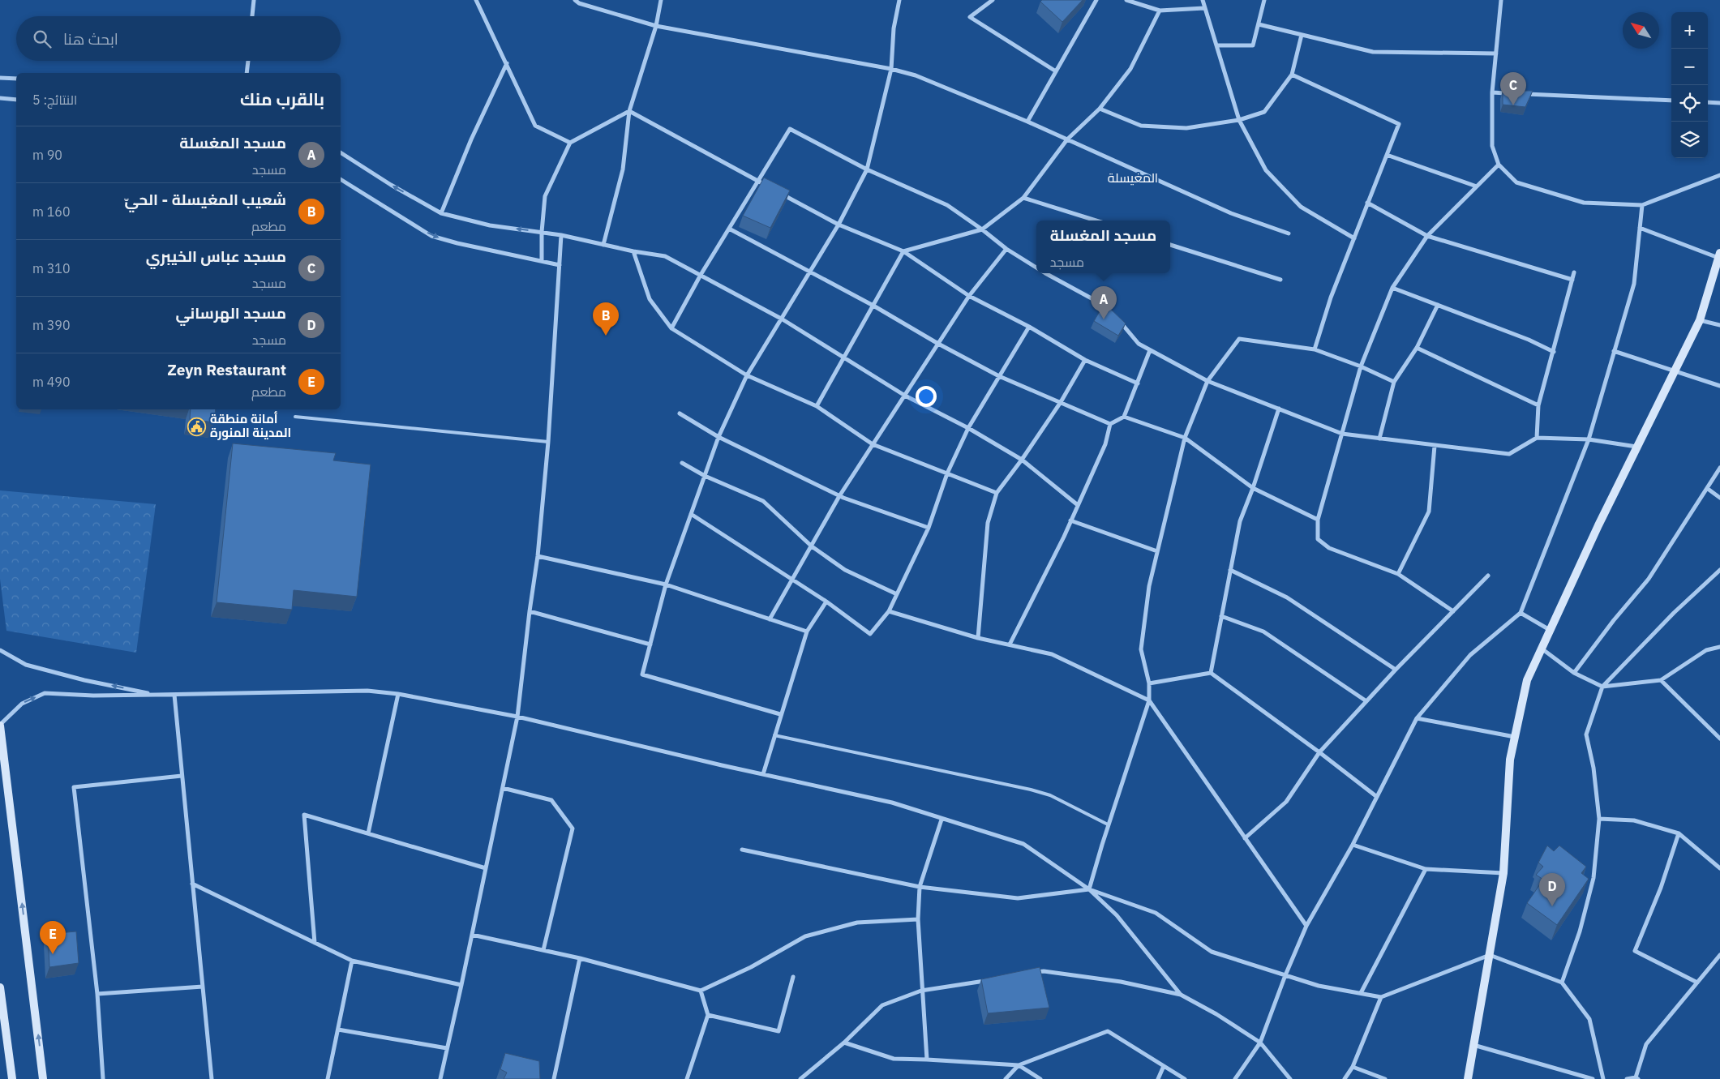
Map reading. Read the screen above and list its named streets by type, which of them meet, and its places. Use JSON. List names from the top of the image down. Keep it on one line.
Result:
{"districts":["المغيسلة"],"places":{"public building":["أمانة منطقة المدينة المنورة"]},"north":"top left","page":{"map_buttons":["+","−"],"search":"ابحث هنا","pins":["C","A","B","D","E"],"heading":["بالقرب منك","النتائج: 5"],"list":[{"mark":"A","name":"مسجد المغسلة","note":"مسجد","value":"90 m"},{"mark":"B","name":"شعيب المغيسلة - الحيّ","note":"مطعم","value":"160 m"},{"mark":"C","name":"مسجد عباس الخيبري","note":"مسجد","value":"310 m"},{"mark":"D","name":"مسجد الهرساني","note":"مسجد","value":"390 m"},{"mark":"E","name":"Zeyn Restaurant","note":"مطعم","value":"490 m"}],"popup":["مسجد المغسلة","مسجد"]}}
